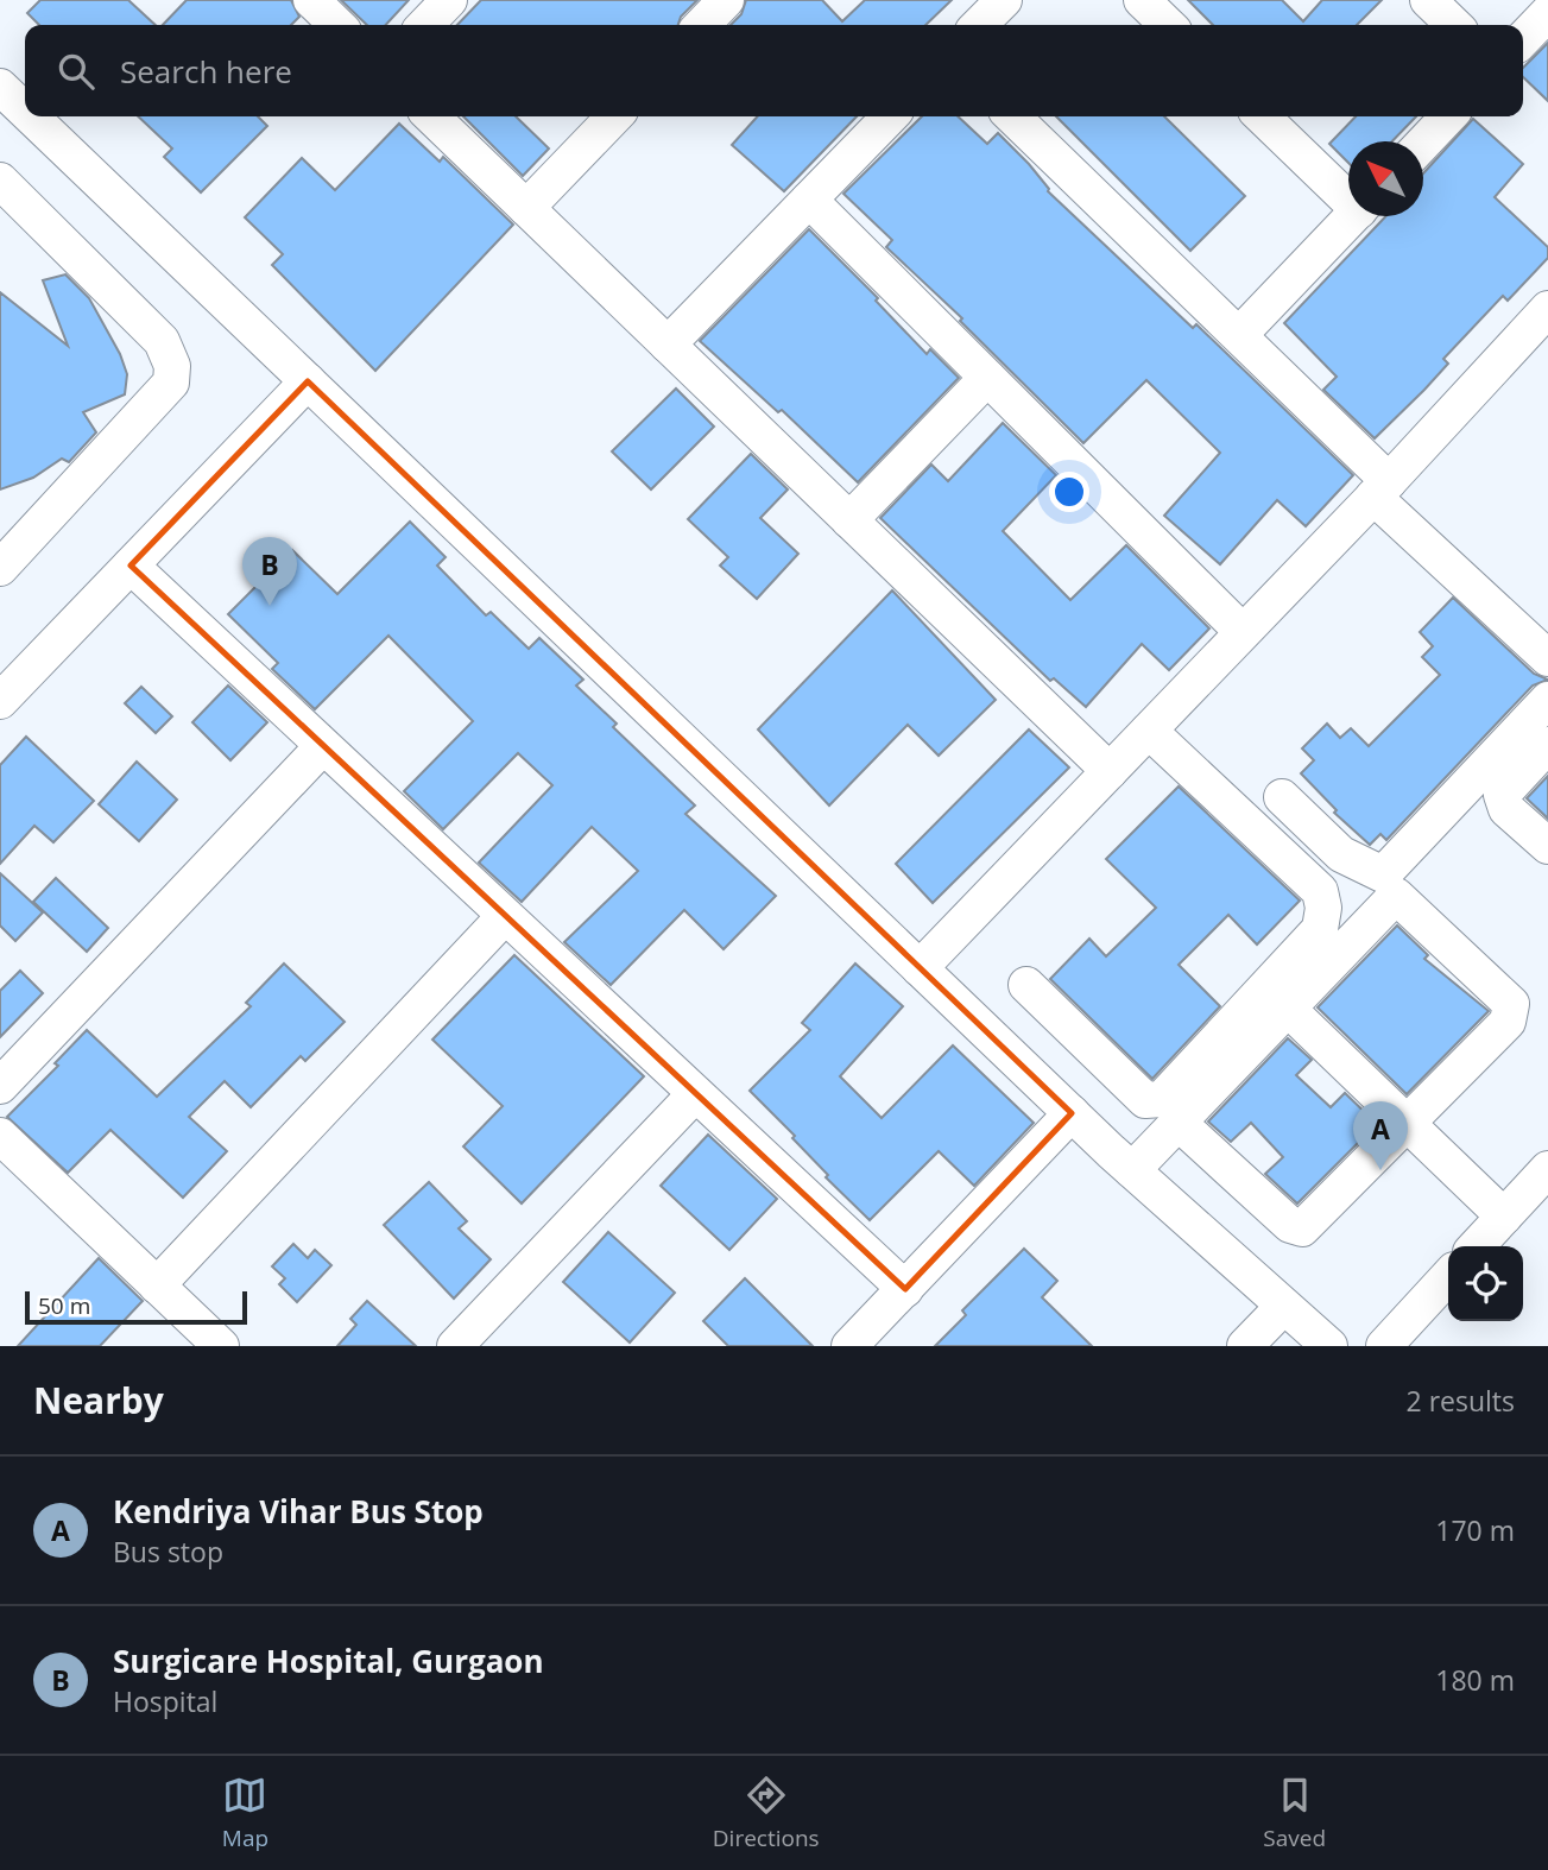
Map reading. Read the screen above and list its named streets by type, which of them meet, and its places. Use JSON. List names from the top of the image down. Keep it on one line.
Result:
{"scale_bar":"50 m","north":"top left","page":{"search":"Search here","pins":["B","A"],"scale":"50 m","heading":["Nearby","2 results"],"list":[{"mark":"A","name":"Kendriya Vihar Bus Stop","note":"Bus stop","value":"170 m"},{"mark":"B","name":"Surgicare Hospital, Gurgaon","note":"Hospital","value":"180 m"}],"nav":["Map","Directions","Saved"]}}
